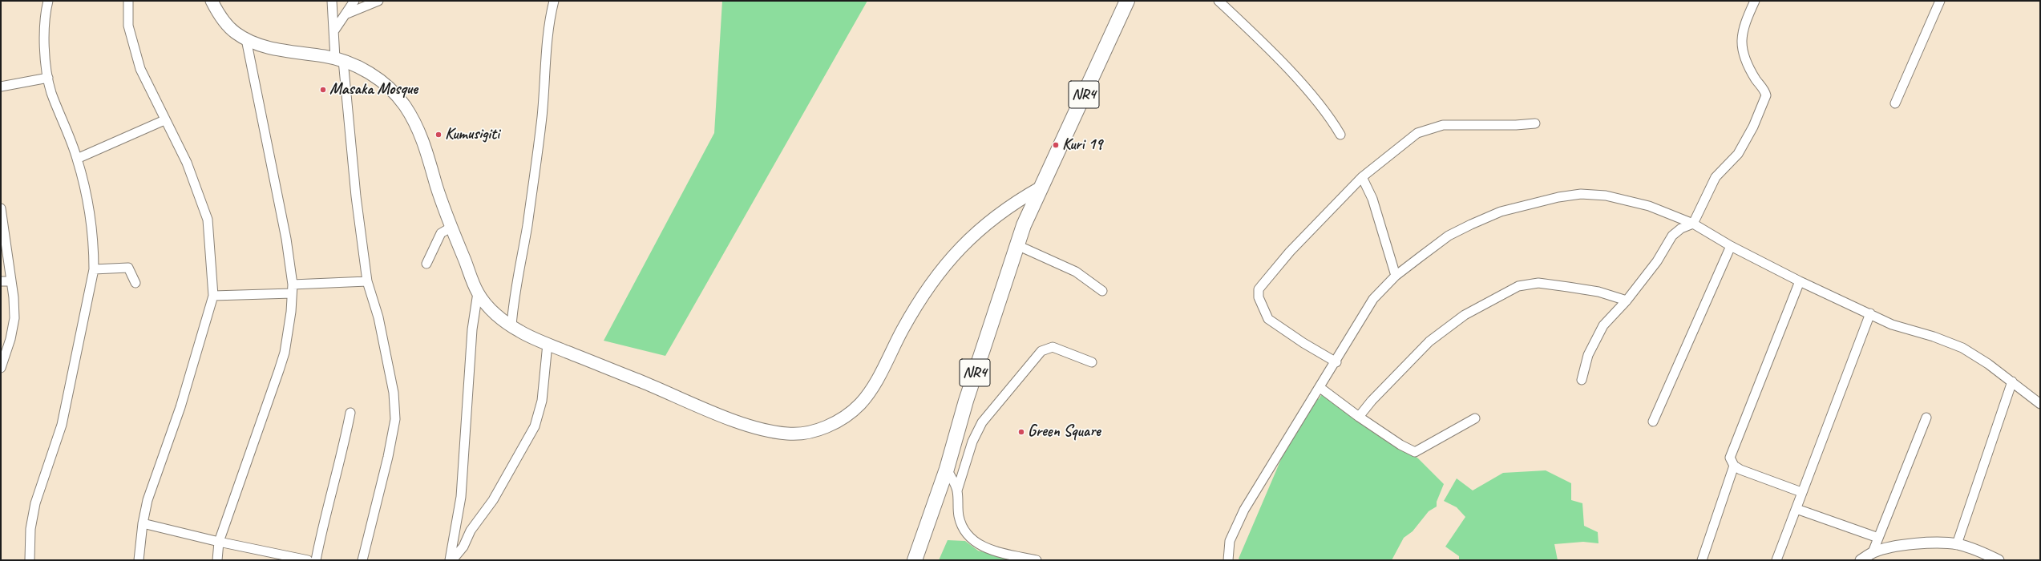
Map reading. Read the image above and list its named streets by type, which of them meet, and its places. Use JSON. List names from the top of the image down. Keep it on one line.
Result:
{"streets":{"highway":["NR4"]},"places":["Masaka Mosque","Kumusigiti","Kuri 19","Green Square"]}
